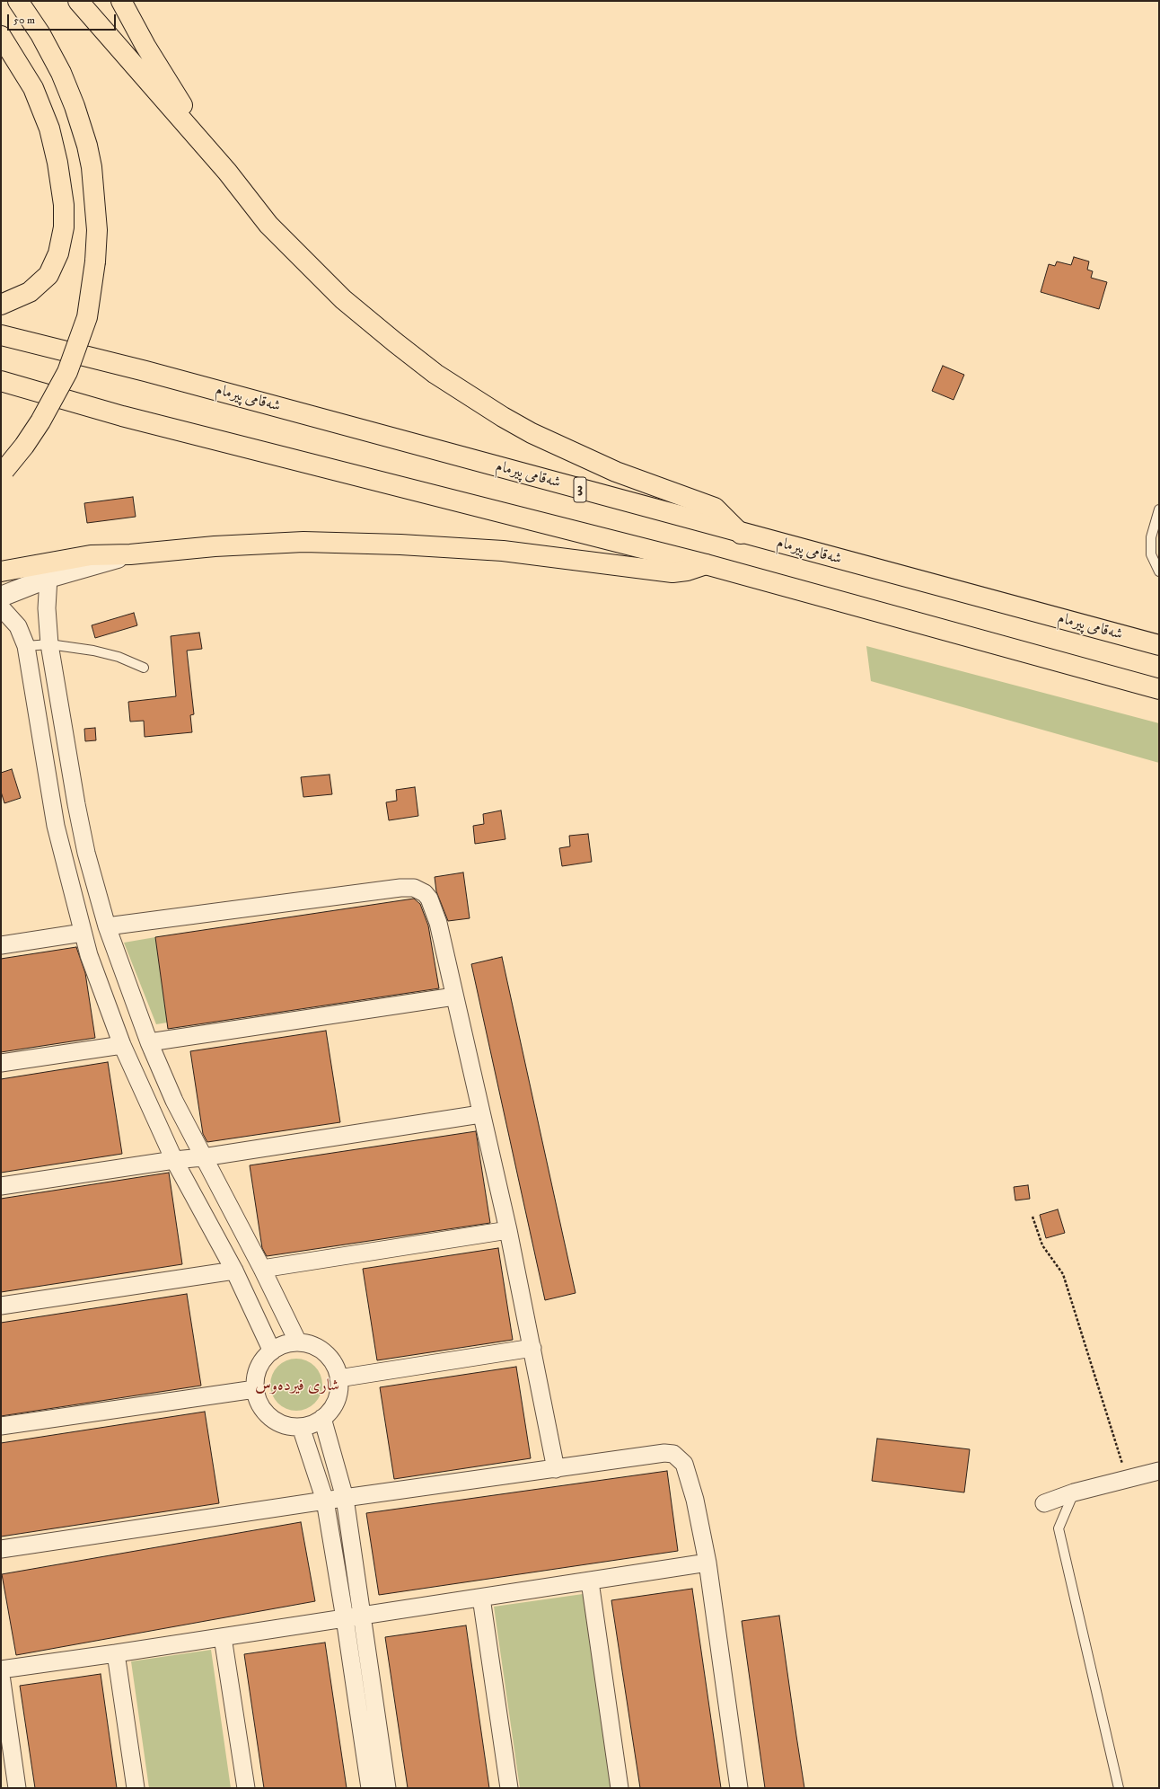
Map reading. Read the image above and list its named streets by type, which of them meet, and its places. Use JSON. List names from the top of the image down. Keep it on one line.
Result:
{"streets":{"highway":["شەقامی پیرمام","3"]},"districts":["شاری فیردەوس"],"scale_bar":"50 m"}
